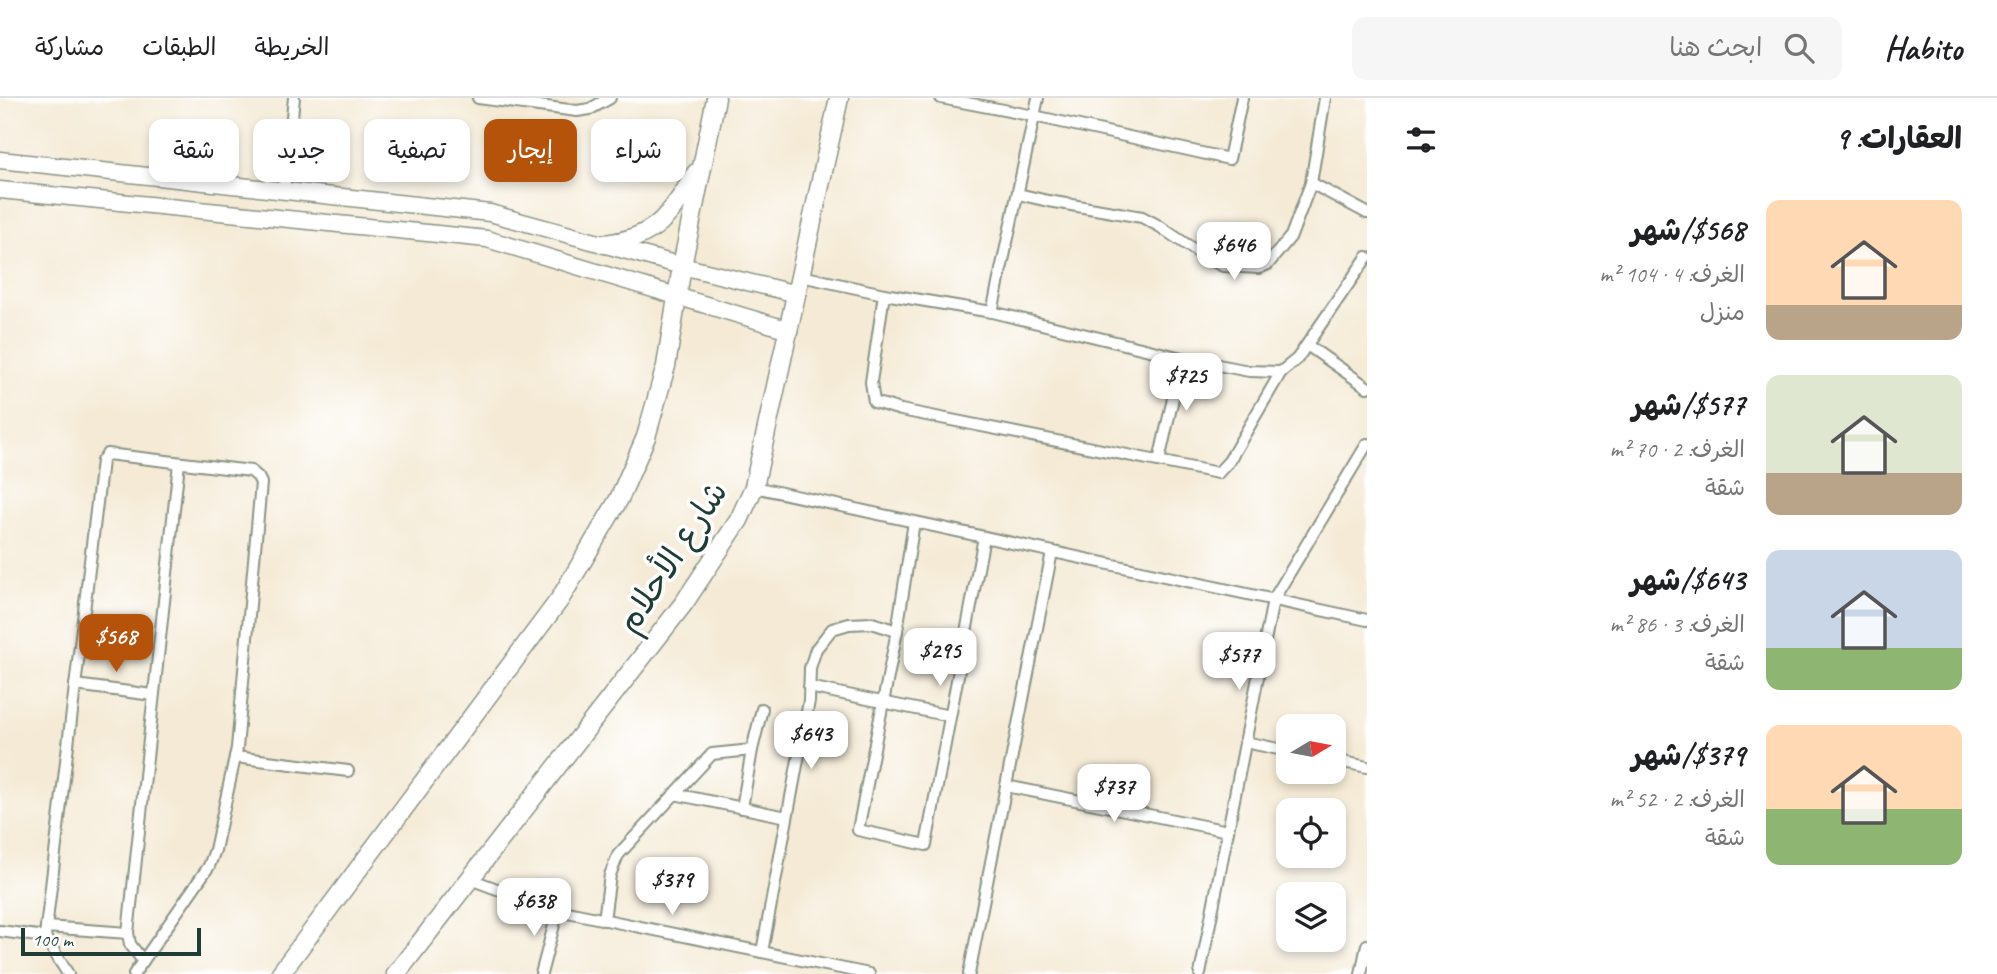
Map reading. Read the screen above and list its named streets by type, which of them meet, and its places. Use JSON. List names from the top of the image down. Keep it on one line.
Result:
{"streets":{"main road":["شارع الأحلام"]},"scale_bar":"100 m","north":"right","page":{"header":"Habito","search":"ابحث هنا","nav":["الخريطة","الطبقات","مشاركة"],"heading":"العقارات: 9","chip":["شراء","إيجار","تصفية","جديد","شقة"],"list":[{"name":"$568/شهر","note":"الغرف: 4 · 104 m² · منزل"},{"name":"$577/شهر","note":"الغرف: 2 · 70 m² · شقة"},{"name":"$643/شهر","note":"الغرف: 3 · 86 m² · شقة"},{"name":"$379/شهر","note":"الغرف: 2 · 52 m² · شقة"}],"price":["$646","$725","$568","$295","$577","$643","$737","$379","$638"],"scale":"100 m"}}
